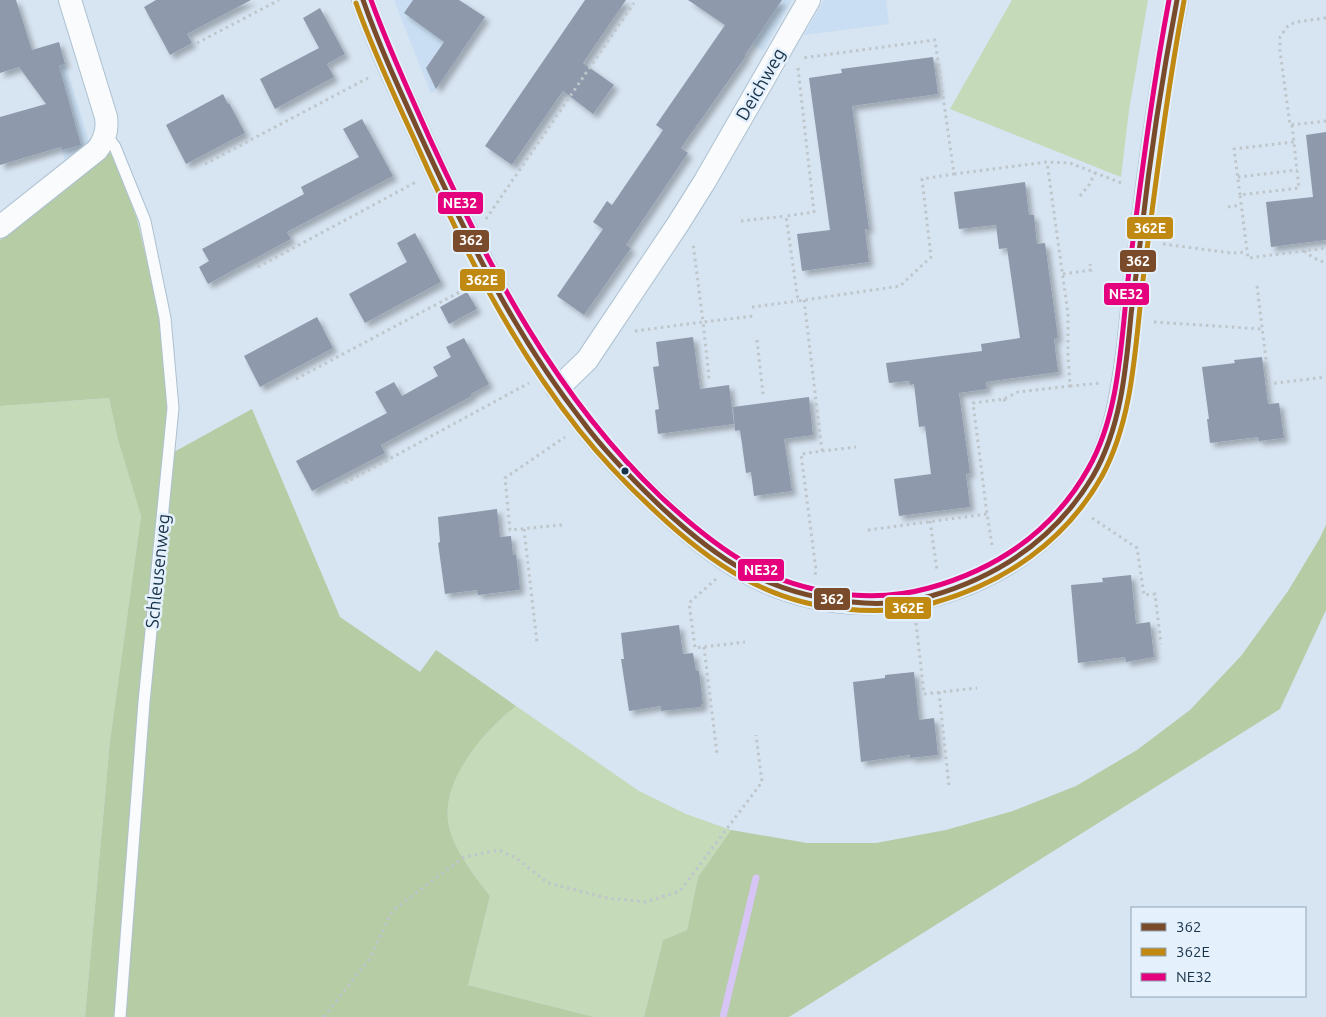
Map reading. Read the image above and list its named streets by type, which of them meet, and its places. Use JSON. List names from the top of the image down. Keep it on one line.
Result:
{"streets":{"street":["Deichweg","Schleusenweg"]},"lines":["transit line 362","transit line NE32","transit line 362E"],"legend":["362","362E","NE32"]}
